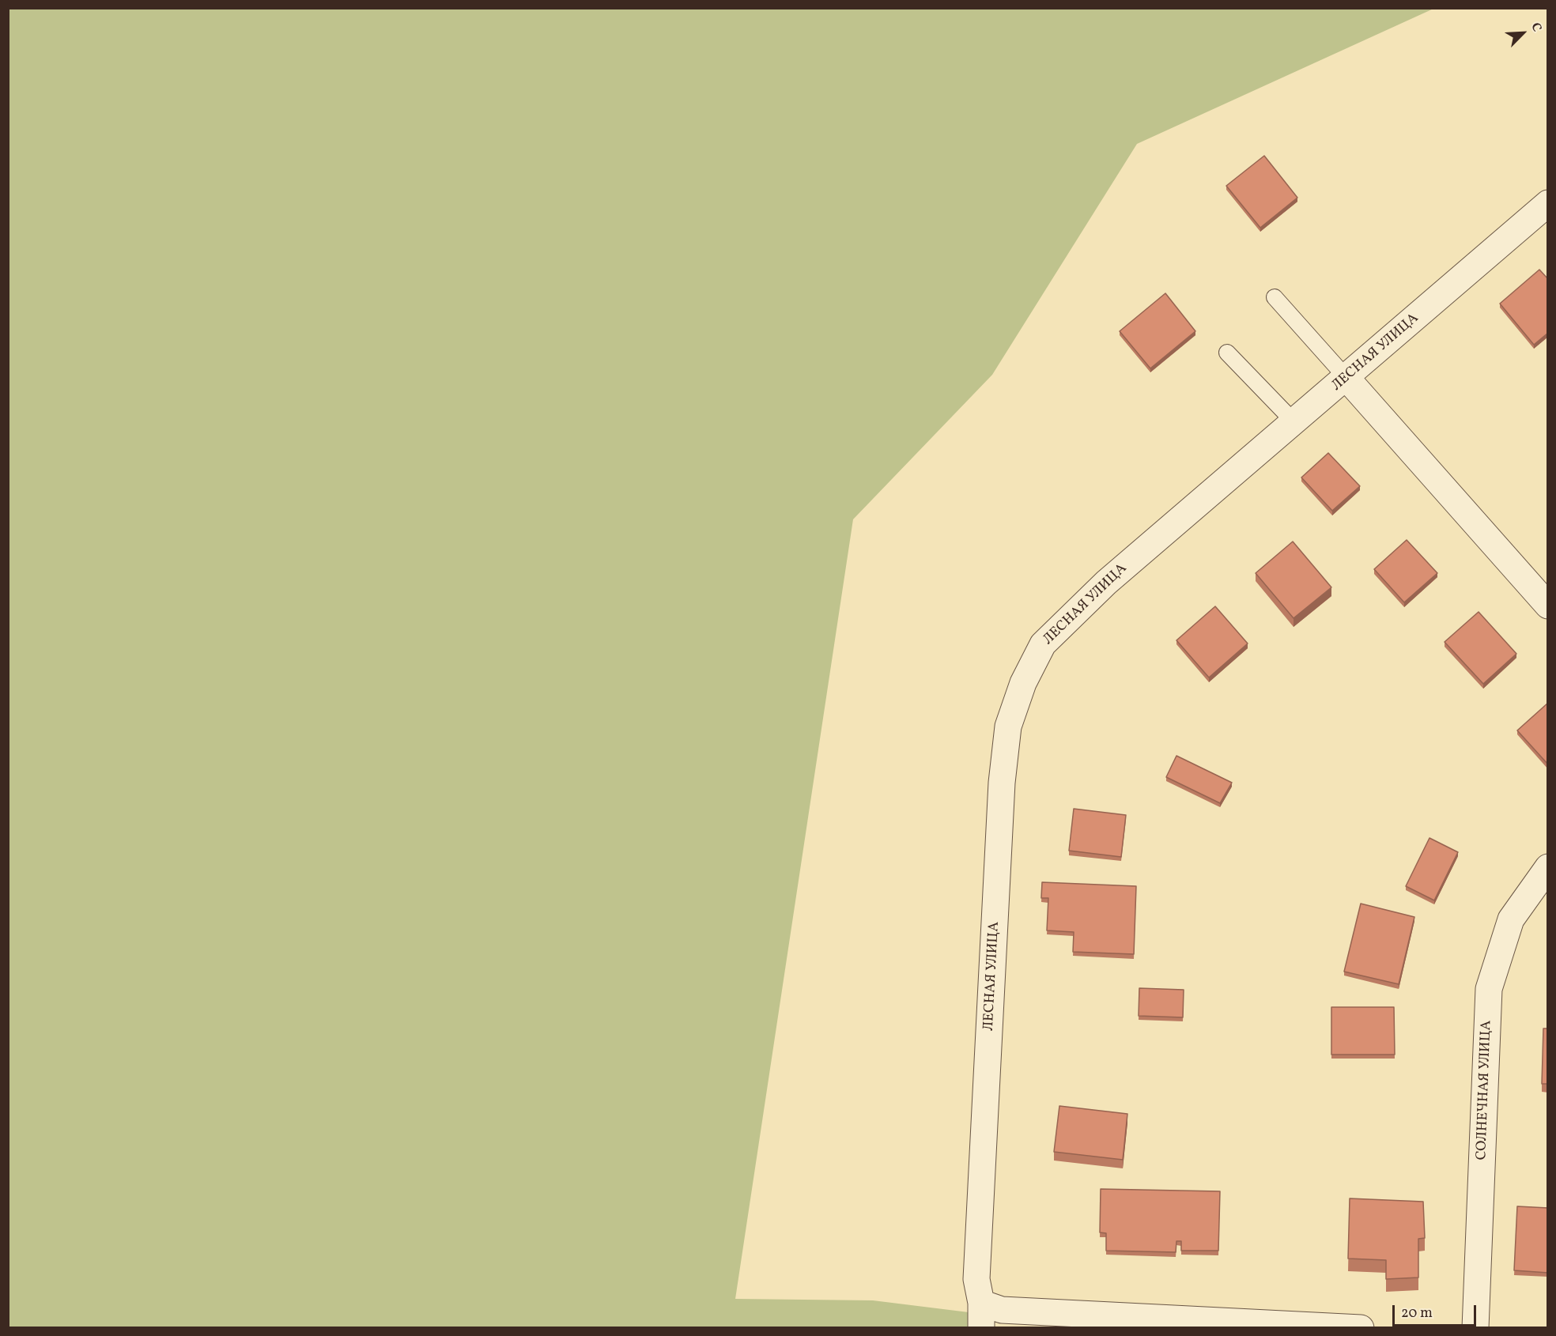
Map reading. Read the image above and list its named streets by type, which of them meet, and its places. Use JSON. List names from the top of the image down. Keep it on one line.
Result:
{"streets":{"street":["ЛЕСНАЯ УЛИЦА","СОЛНЕЧНАЯ УЛИЦА"]},"scale_bar":"20 m","north":"top right"}
